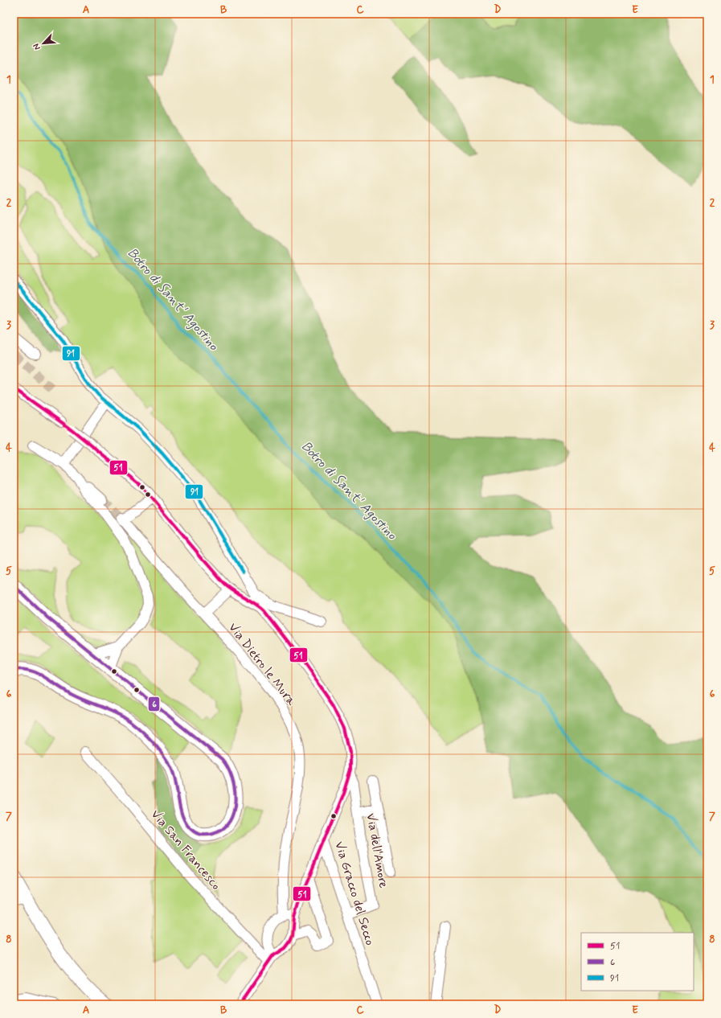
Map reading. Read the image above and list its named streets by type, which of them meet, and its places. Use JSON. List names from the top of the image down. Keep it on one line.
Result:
{"streets":{"street":["Via Dietro le Mura","Via San Francesco","Via dell'Amore","Via Gracco del Secco"]},"crossings":[["Via dell'Amore","Via Gracco del Secco"]],"water":["Botro di Sant' Agostino"],"lines":["transit line 91","transit line 51","transit line 6"],"legend":["51","6","91"],"north":"bottom left","grid":{"columns":["A","B","C","D","E"],"rows":["1","2","3","4","5","6","7","8"]}}
